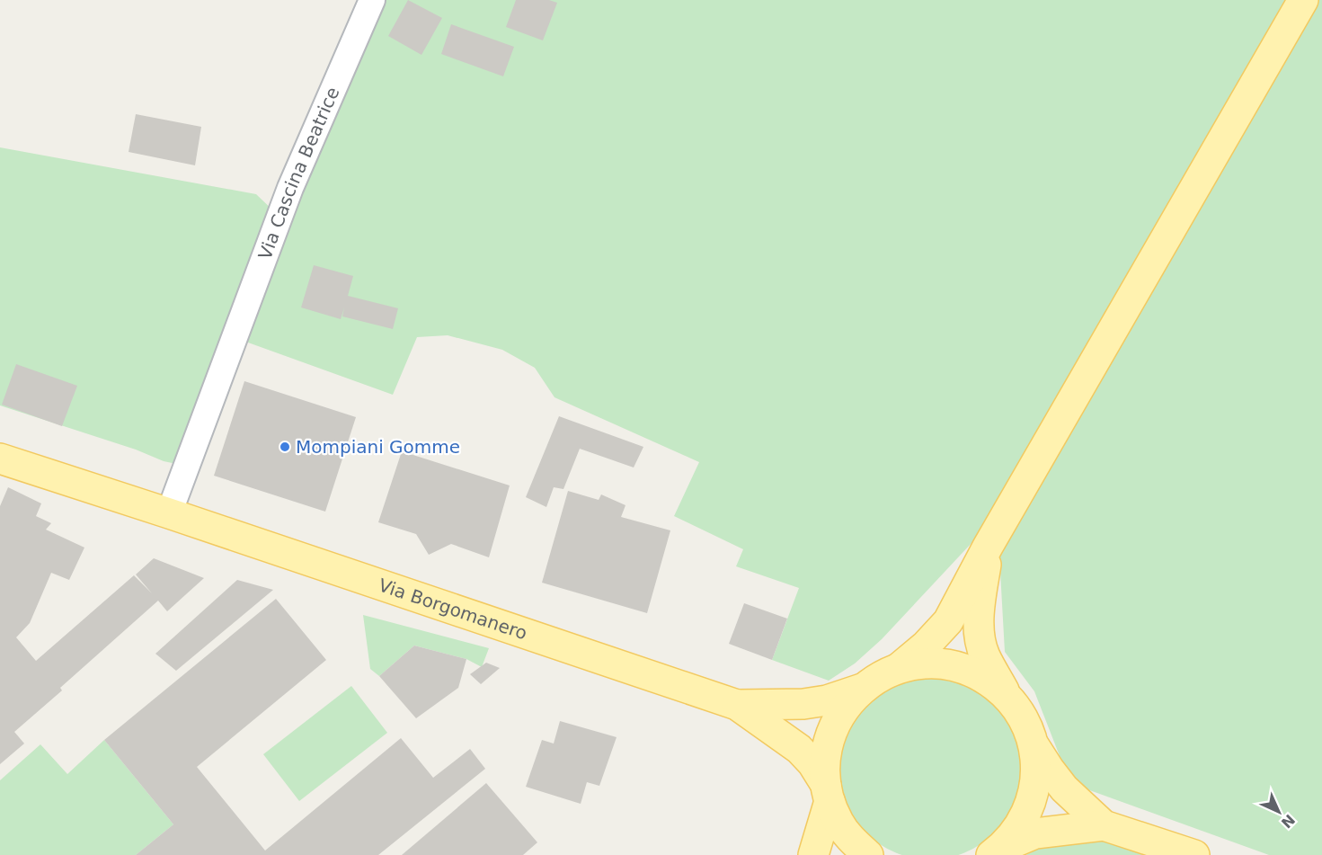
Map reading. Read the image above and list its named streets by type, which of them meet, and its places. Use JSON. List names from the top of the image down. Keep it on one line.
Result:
{"streets":{"main road":["Via Borgomanero"],"street":["Via Cascina Beatrice"]},"crossings":[["Via Cascina Beatrice","Via Borgomanero"]],"places":["Mompiani Gomme"],"north":"bottom right"}
